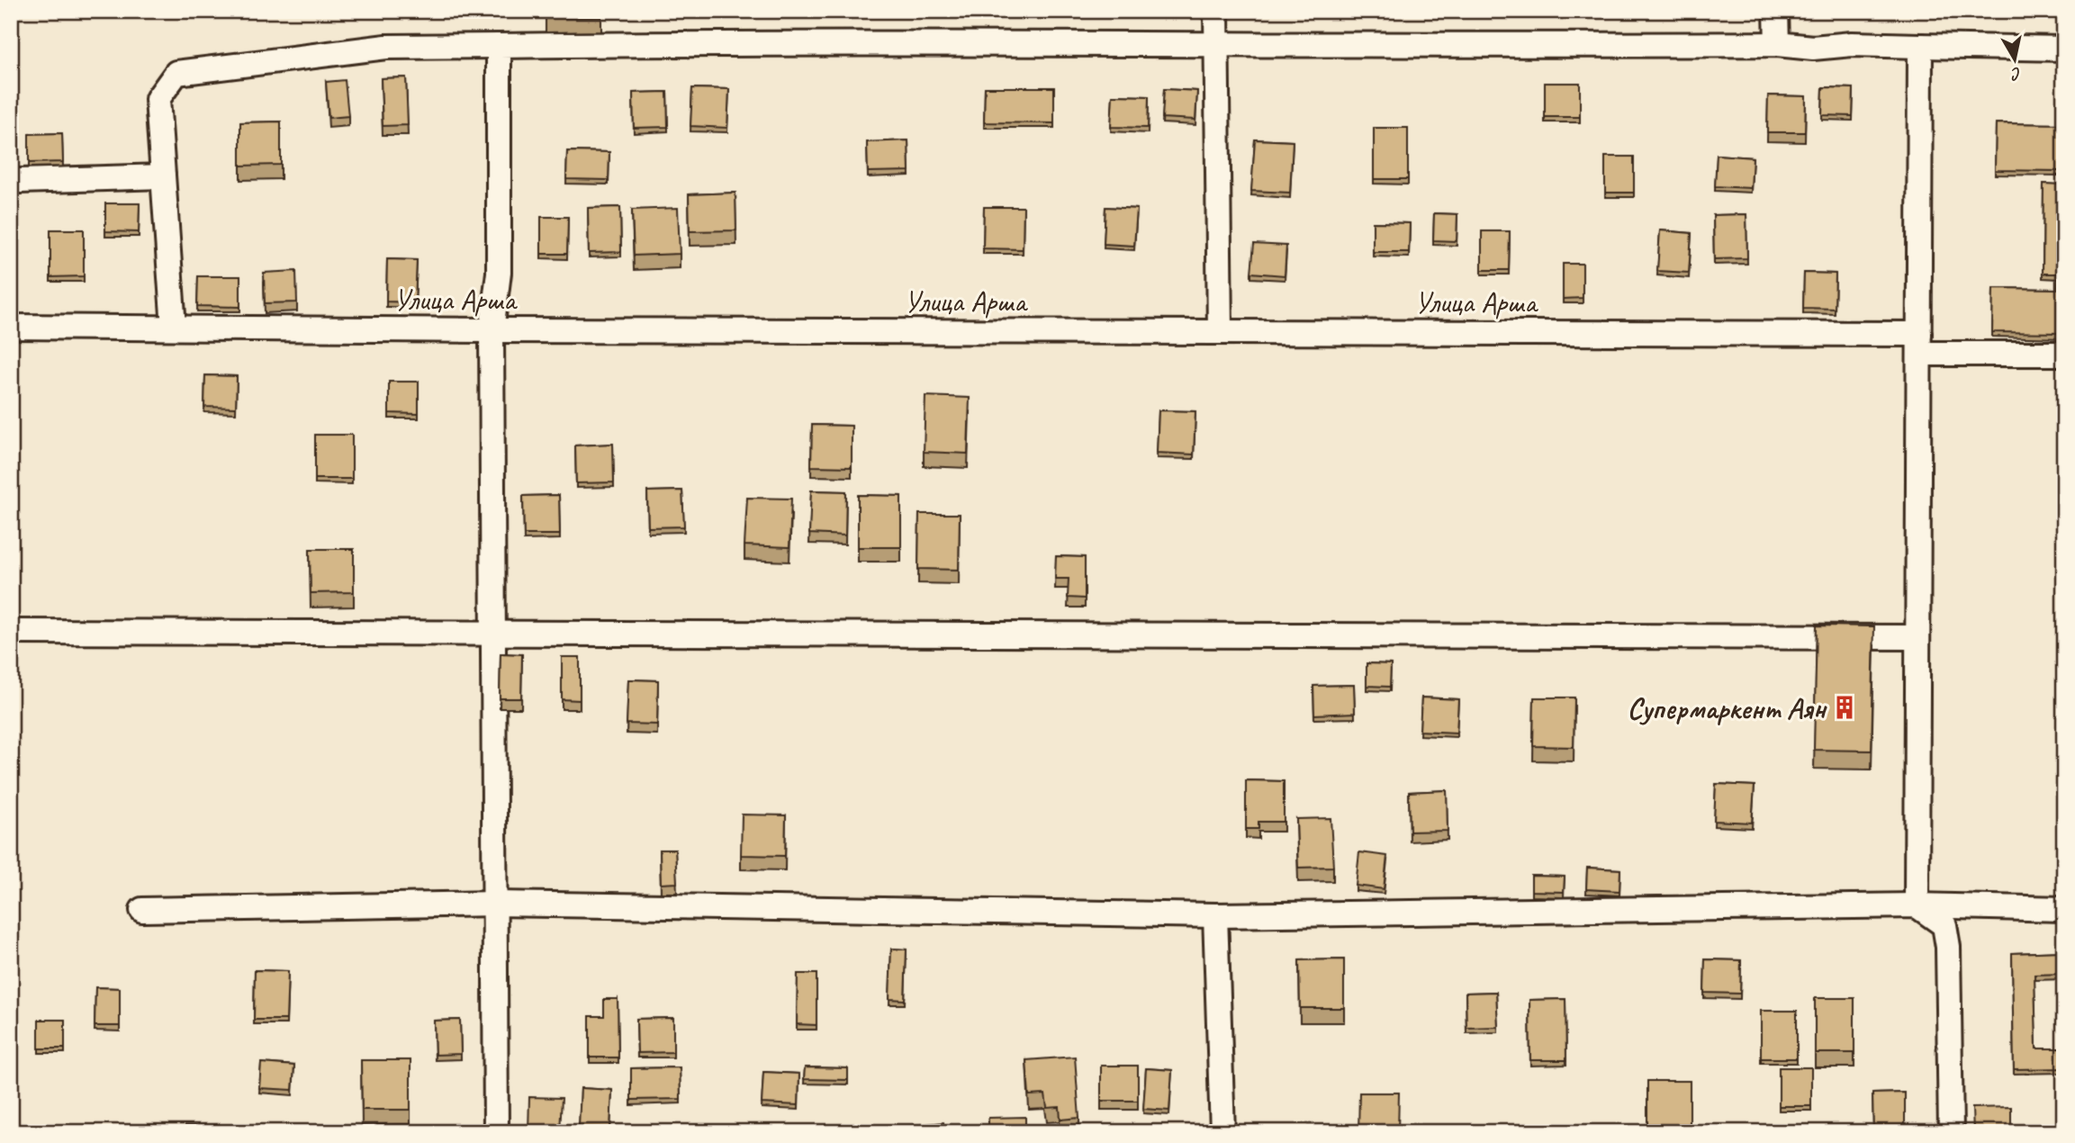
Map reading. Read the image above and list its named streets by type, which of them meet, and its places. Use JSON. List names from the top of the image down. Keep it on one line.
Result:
{"streets":{"street":["Улица Арша"]},"places":{"building":["Супермаркент Аян"]},"north":"bottom"}
